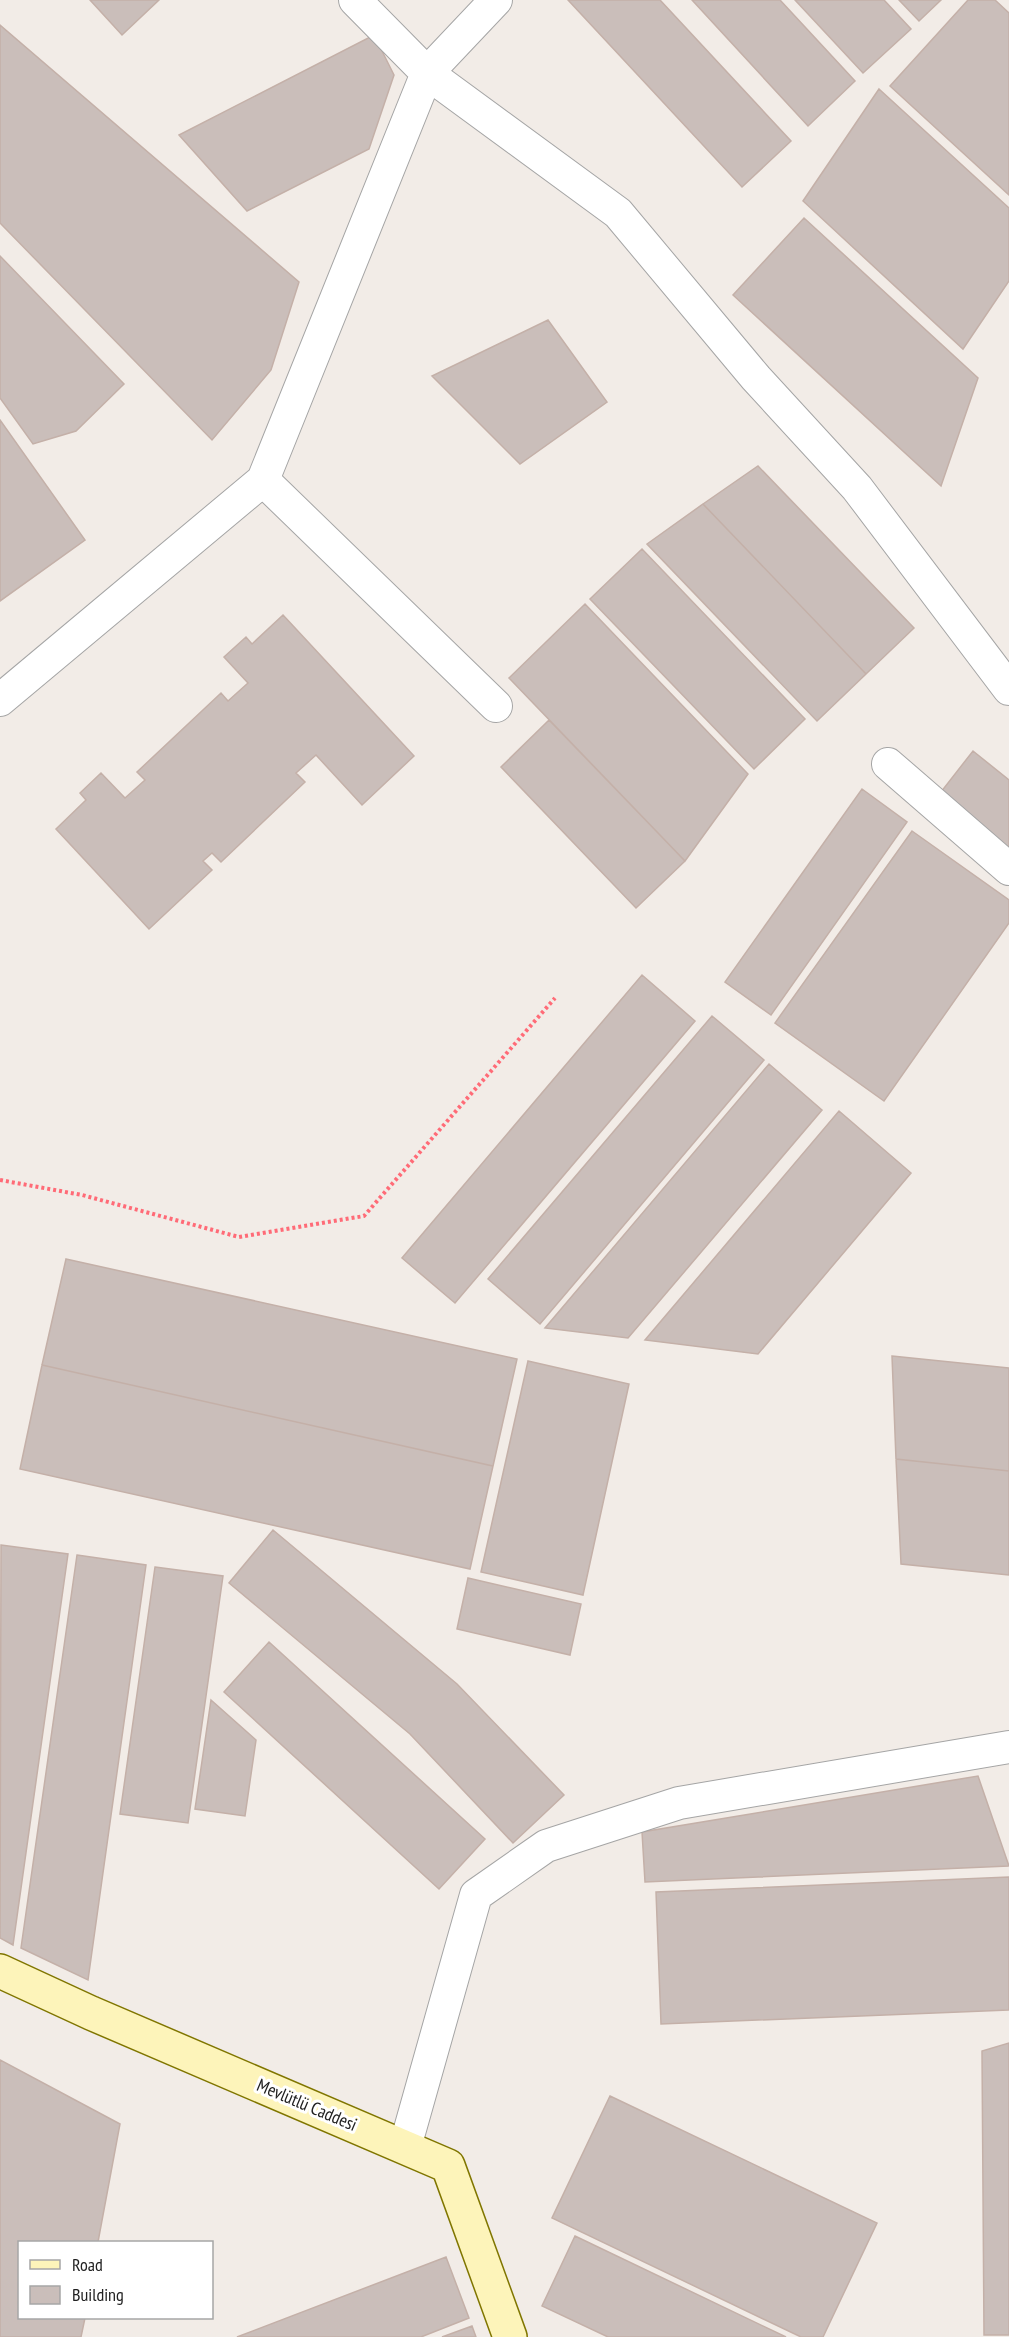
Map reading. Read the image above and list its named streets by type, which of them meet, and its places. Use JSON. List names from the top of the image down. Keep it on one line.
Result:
{"streets":{"street":["Mevlütlü Caddesi"]},"legend":["Road","Building"]}
